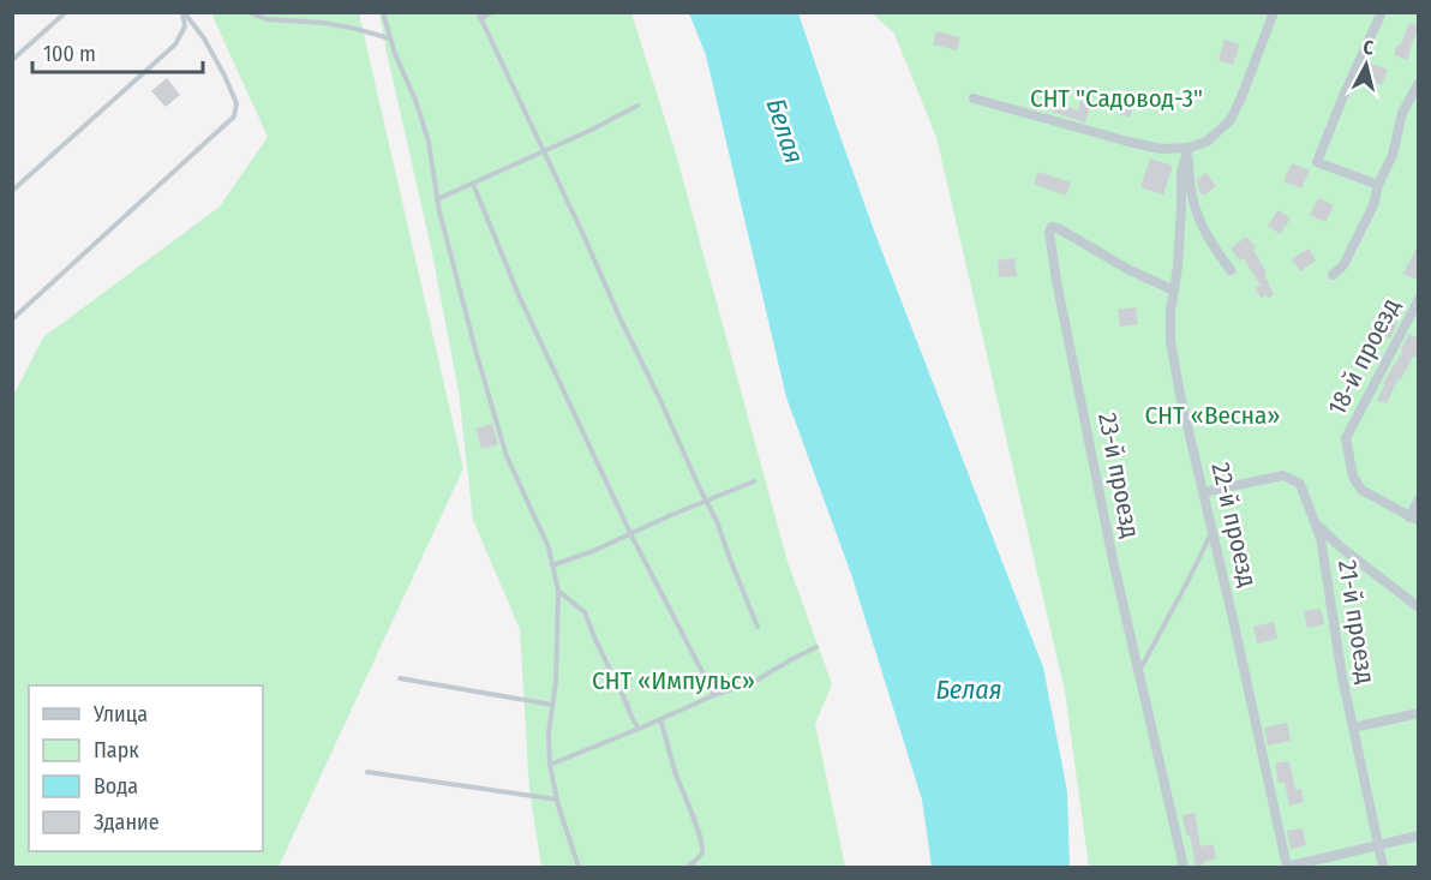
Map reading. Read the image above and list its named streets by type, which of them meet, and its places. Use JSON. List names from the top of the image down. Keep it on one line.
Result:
{"streets":{"street":["18-й проезд","23-й проезд","22-й проезд","21-й проезд"]},"crossings":[["23-й проезд","22-й проезд"],["22-й проезд","21-й проезд"]],"water":["Белая"],"parks":["СНТ \"Садовод-3\"","СНТ «Весна»","СНТ «Импульс»"],"legend":["Улица","Парк","Вода","Здание"],"scale_bar":"100 m","north":"top"}
